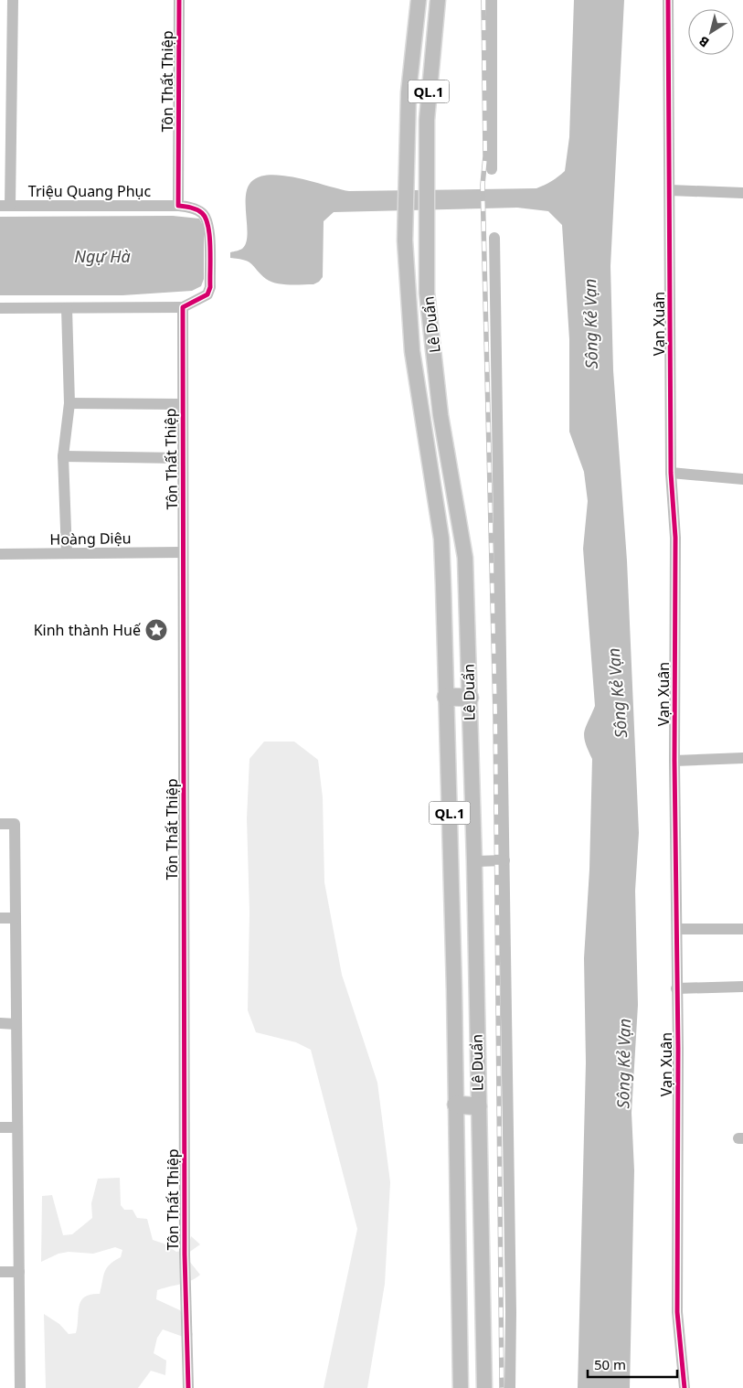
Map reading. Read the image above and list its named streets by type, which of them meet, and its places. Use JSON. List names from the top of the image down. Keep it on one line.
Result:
{"streets":{"main road":["QL.1","Lê Duẩn"],"street":["Tôn Thất Thiệp","Triệu Quang Phục","Vạn Xuân","Hoàng Diệu"]},"crossings":[["Tôn Thất Thiệp","Triệu Quang Phục"],["Tôn Thất Thiệp","Hoàng Diệu"]],"water":["Ngự Hà","Sông Kẻ Vạn"],"places":{"place":["Kinh thành Huế"]},"scale_bar":"50 m","north":"bottom left"}
